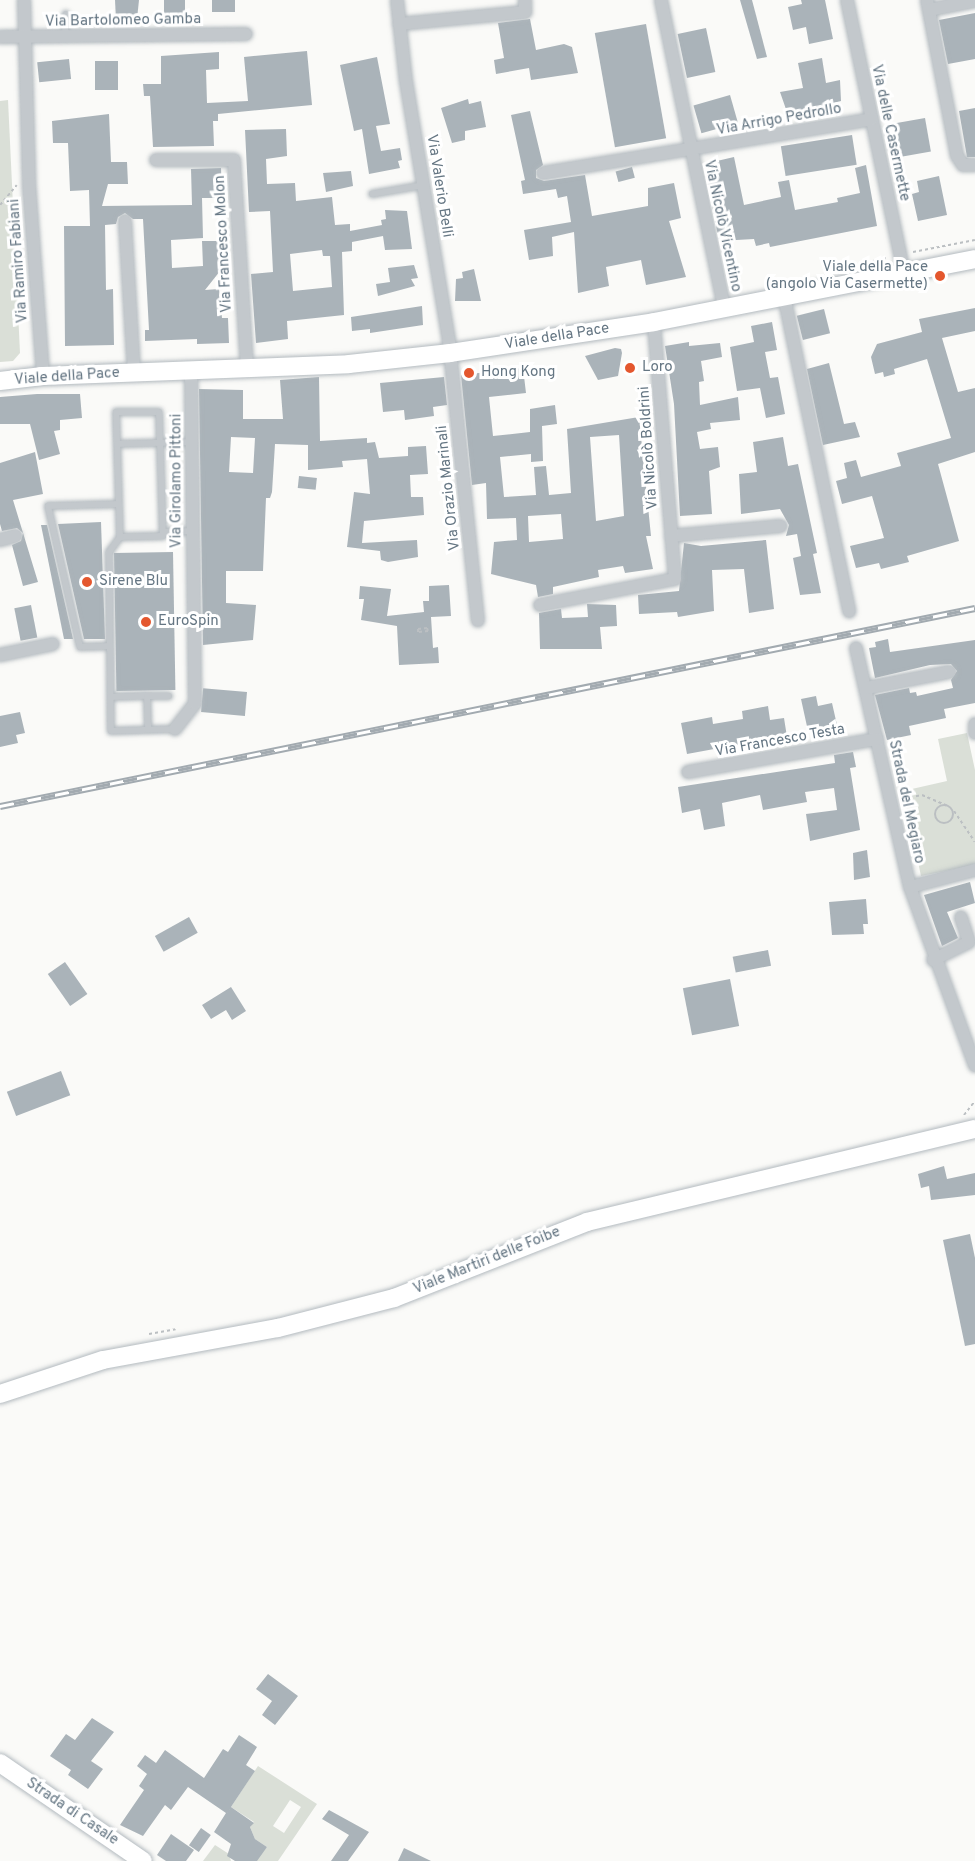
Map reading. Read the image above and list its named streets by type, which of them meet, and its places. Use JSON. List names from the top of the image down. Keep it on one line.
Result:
{"streets":{"street":["Via Bartolomeo Gamba","Via Arrigo Pedrollo","Via delle Casermette","Via Valerio Belli","Via Nicolò Vicentino","Via Francesco Molon","Via Ramiro Fabiani","Viale della Pace","Via Nicolò Boldrini","Via Girolamo Pittoni","Via Orazio Marinali","Via Francesco Testa","Strada del Megiaro","Viale Martiri delle Foibe","Strada di Casale"]},"crossings":[["Via Bartolomeo Gamba","Via Ramiro Fabiani"],["Via Arrigo Pedrollo","Via delle Casermette"],["Via Arrigo Pedrollo","Via Nicolò Vicentino"],["Via delle Casermette","Viale della Pace"],["Via Valerio Belli","Viale della Pace"],["Via Valerio Belli","Via Orazio Marinali"],["Via Nicolò Vicentino","Viale della Pace"],["Via Francesco Molon","Viale della Pace"],["Via Ramiro Fabiani","Viale della Pace"],["Viale della Pace","Via Nicolò Boldrini"],["Viale della Pace","Via Girolamo Pittoni"],["Viale della Pace","Via Orazio Marinali"],["Via Francesco Testa","Strada del Megiaro"]],"places":["Viale della Pace (angolo Via Casermette)","Loro","Hong Kong","Sirene Blu","EuroSpin"]}
